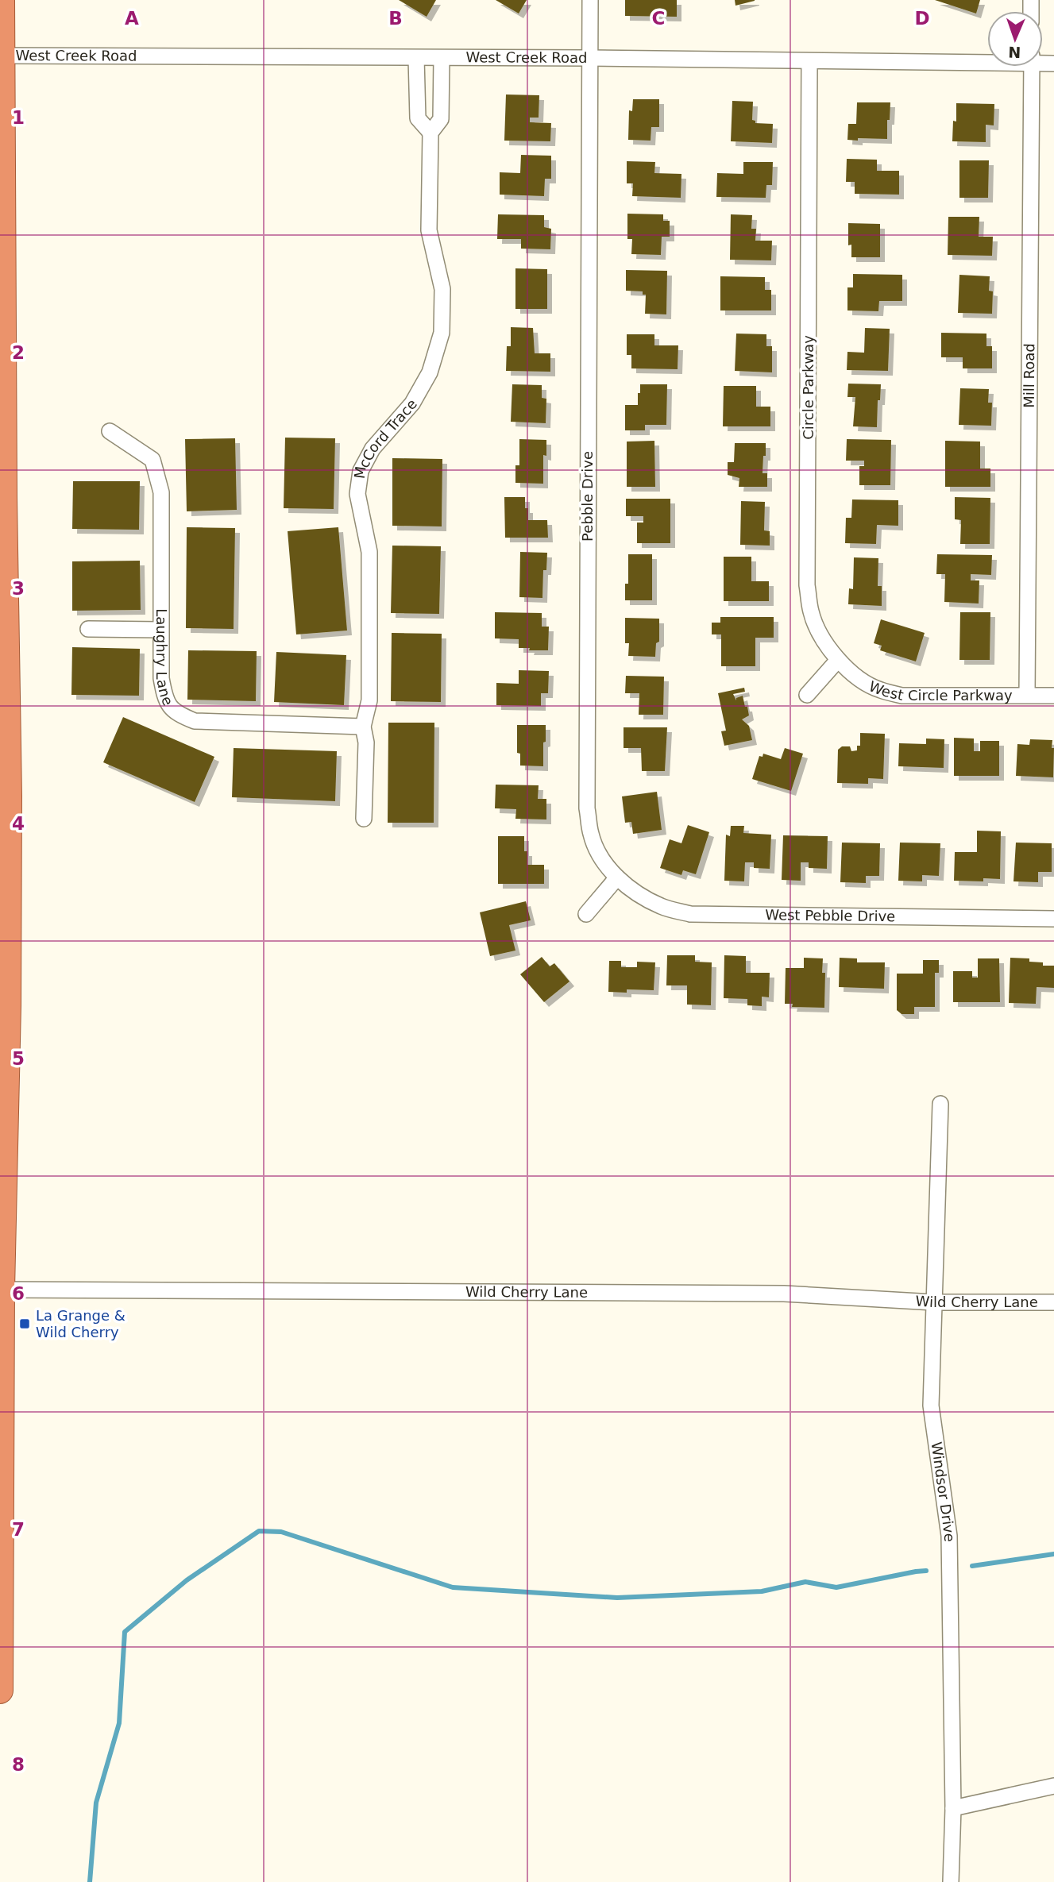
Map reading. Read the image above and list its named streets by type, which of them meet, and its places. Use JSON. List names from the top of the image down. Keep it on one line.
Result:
{"streets":{"street":["West Creek Road","Mill Road","Circle Parkway","McCord Trace","Pebble Drive","Laughry Lane","West Circle Parkway","West Pebble Drive","Wild Cherry Lane","Windsor Drive"]},"crossings":[["West Creek Road","Circle Parkway"],["West Creek Road","McCord Trace"],["West Creek Road","Pebble Drive"],["Mill Road","West Circle Parkway"],["Circle Parkway","West Circle Parkway"],["McCord Trace","Laughry Lane"],["Pebble Drive","West Pebble Drive"],["Wild Cherry Lane","Windsor Drive"]],"places":{"transit":["La Grange & Wild Cherry"]},"north":"bottom","grid":{"columns":["A","B","C","D"],"rows":["1","2","3","4","5","6","7","8"]}}
